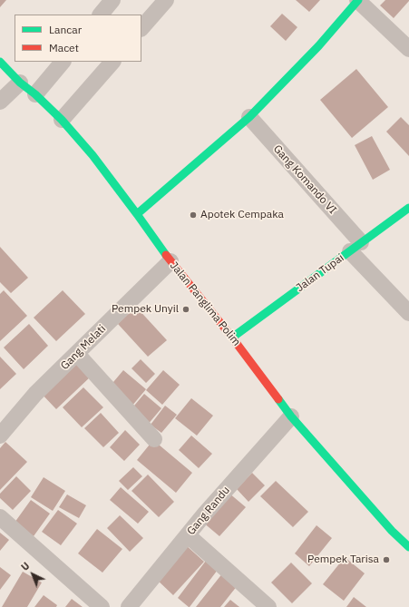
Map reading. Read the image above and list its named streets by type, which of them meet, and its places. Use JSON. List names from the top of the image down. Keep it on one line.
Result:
{"streets":{"street":["Gang Komando VI","Jalan Tupai","Jalan Panglima Polim","Gang Melati","Gang Randu"]},"crossings":[["Gang Komando VI","Jalan Tupai"],["Jalan Tupai","Jalan Panglima Polim"],["Jalan Panglima Polim","Gang Melati"],["Jalan Panglima Polim","Gang Randu"]],"places":["Apotek Cempaka","Pempek Unyil","Pempek Tarisa"],"legend":["Lancar","Macet"],"north":"top left"}
